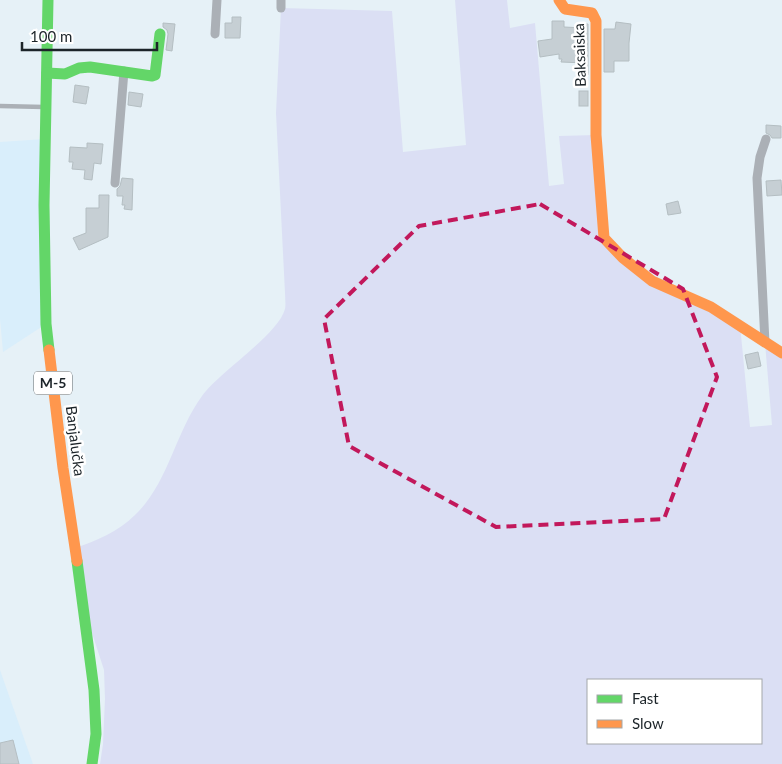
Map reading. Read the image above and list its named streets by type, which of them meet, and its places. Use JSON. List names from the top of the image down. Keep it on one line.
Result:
{"streets":{"main road":["Baksaiska","M-5","Banjalučka"]},"legend":["Fast","Slow"],"scale_bar":"100 m"}
